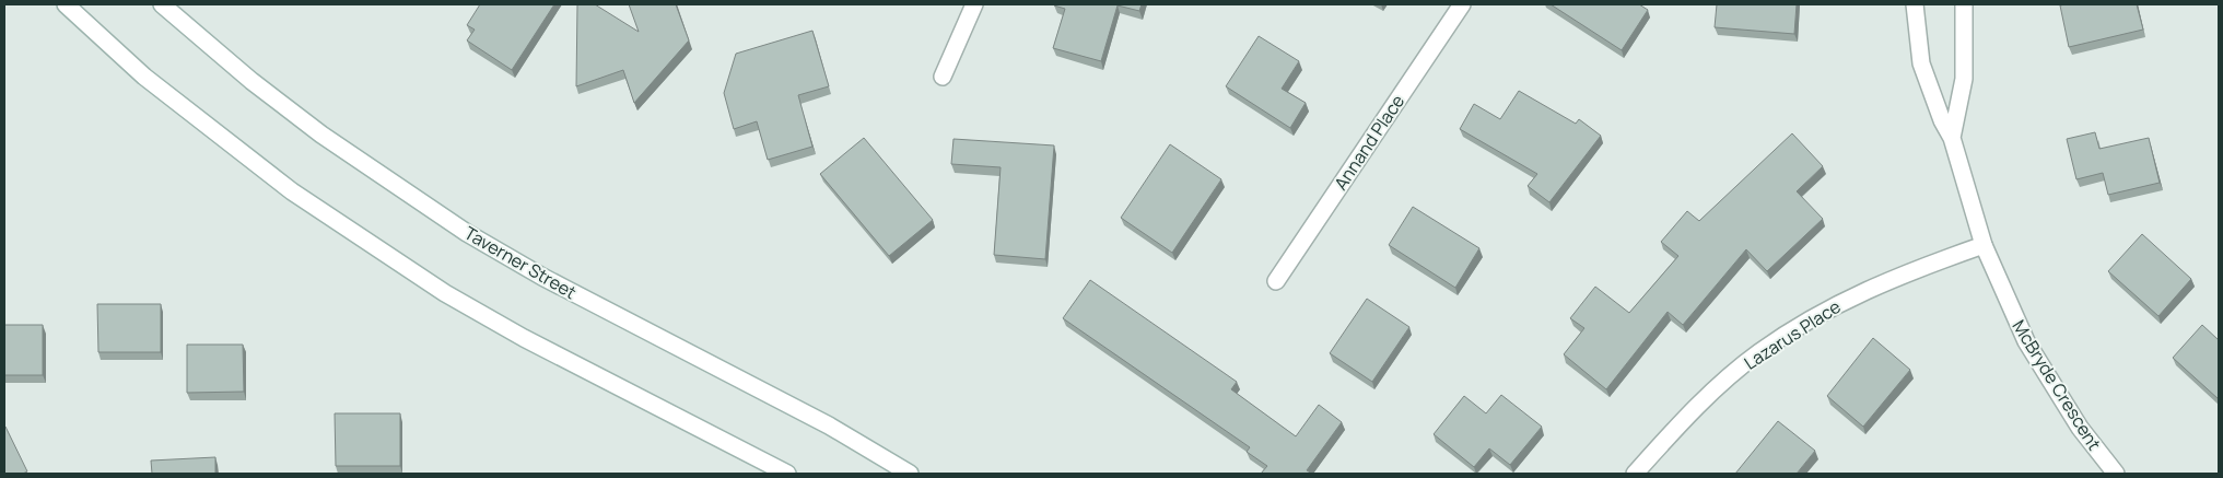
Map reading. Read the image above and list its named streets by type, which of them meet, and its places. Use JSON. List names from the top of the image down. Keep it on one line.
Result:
{"streets":{"main road":["Annand Place","Taverner Street","Lazarus Place","McBryde Crescent"]},"crossings":[["Lazarus Place","McBryde Crescent"]]}
